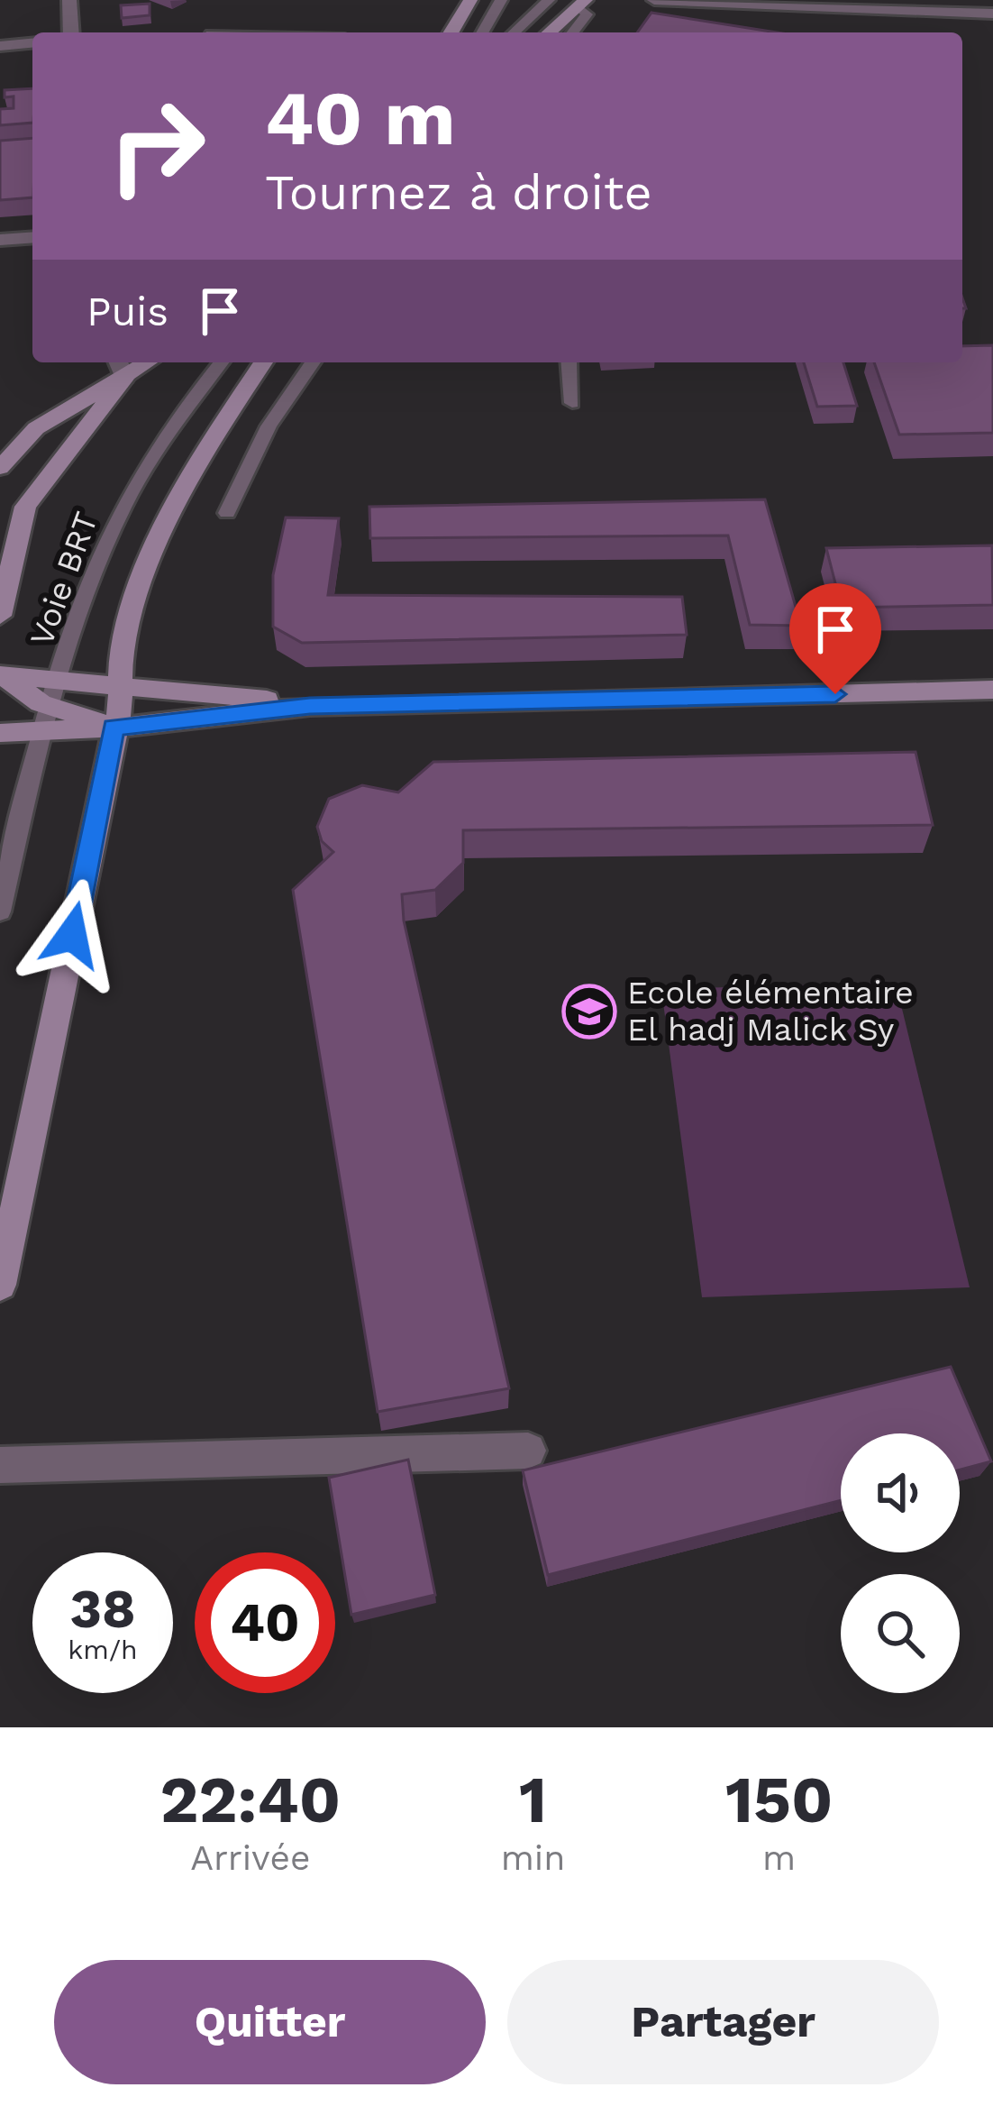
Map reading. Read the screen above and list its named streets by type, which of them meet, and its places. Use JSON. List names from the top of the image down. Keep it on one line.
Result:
{"streets":{"lane":["Voie BRT"]},"places":{"school or university":["Ecole élémentaire El hadj Malick Sy"]},"page":{"turn":["40 m","Tournez à droite"],"then":"Puis","speed":"38 km/h","limit":"40","eta":["22:40","Arrivée","1","min","150","m"],"buttons":["Quitter","Partager"]}}
